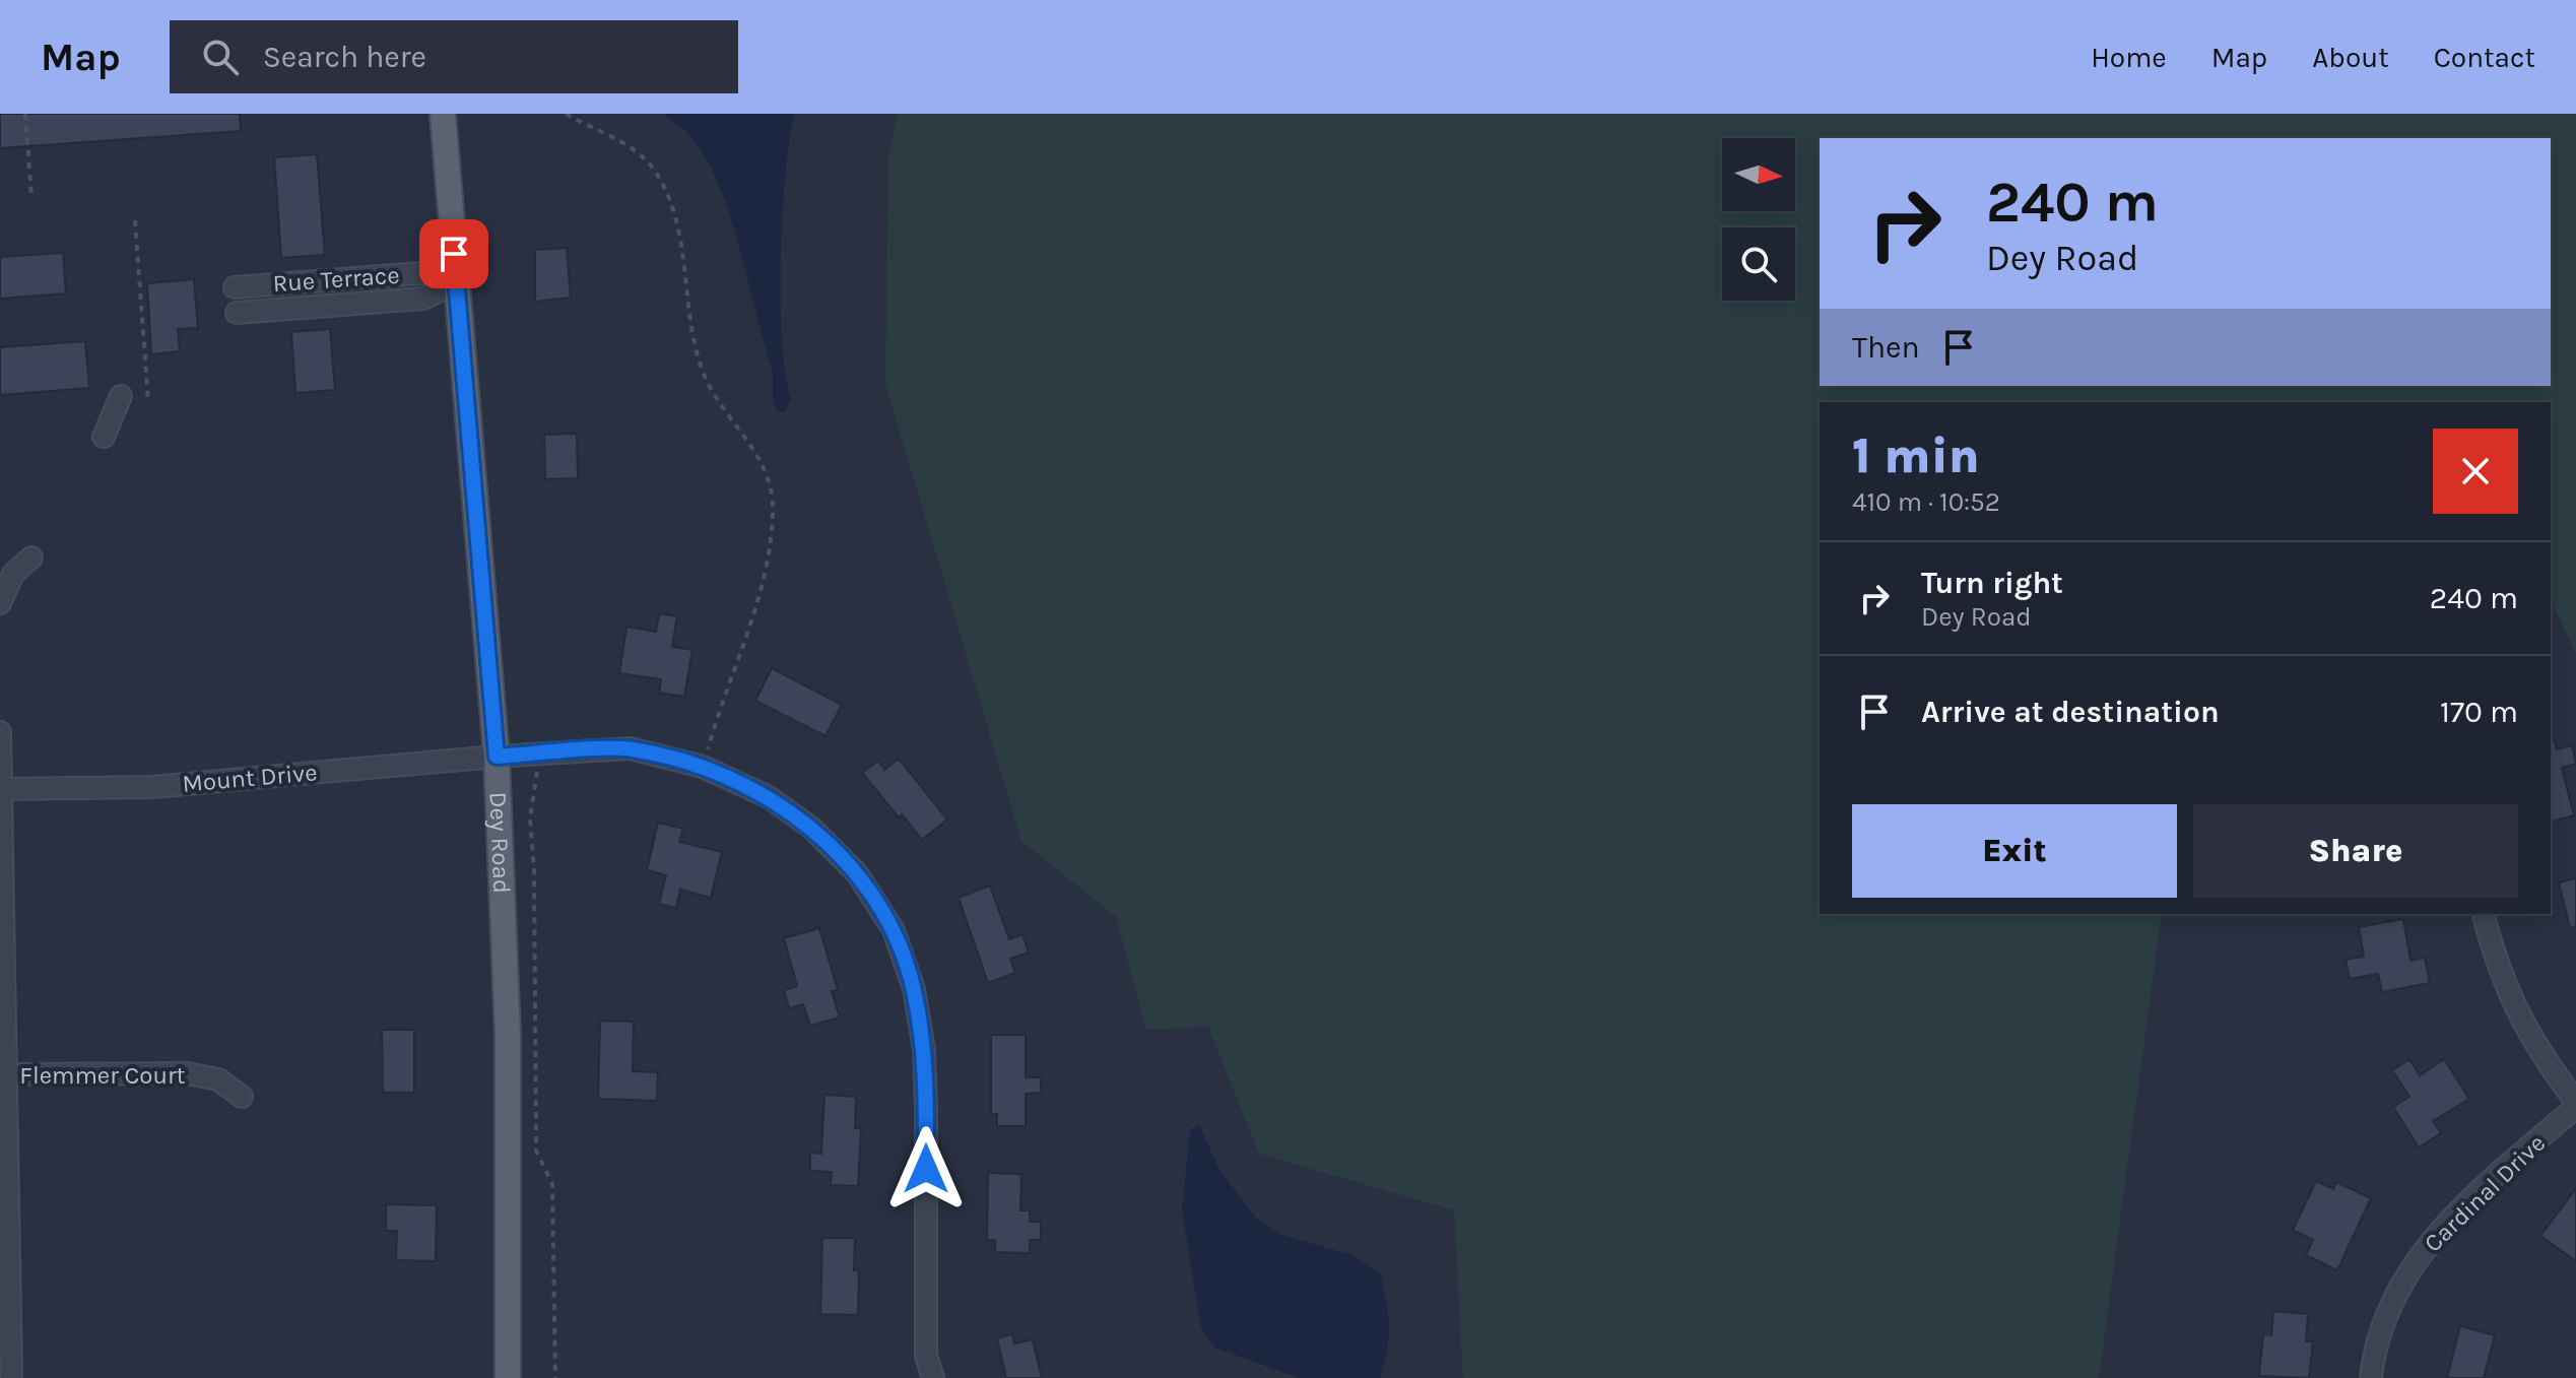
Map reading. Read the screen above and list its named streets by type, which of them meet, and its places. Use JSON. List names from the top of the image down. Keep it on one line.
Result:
{"streets":{"main road":["Dey Road"],"street":["Rue Terrace","Mount Drive","Flemmer Court","Cardinal Drive"]},"crossings":[["Rue Terrace","Dey Road"],["Mount Drive","Dey Road"]],"north":"right","page":{"header":"Map","search":"Search here","nav":["Home","Map","About","Contact"],"turn":["240 m","Dey Road"],"then":"Then","heading":["1 min","410 m · 10:52"],"list":[{"name":"Turn right","note":"Dey Road","value":"240 m"},{"name":"Arrive at destination","value":"170 m"}],"buttons":["Exit","Share"]}}
